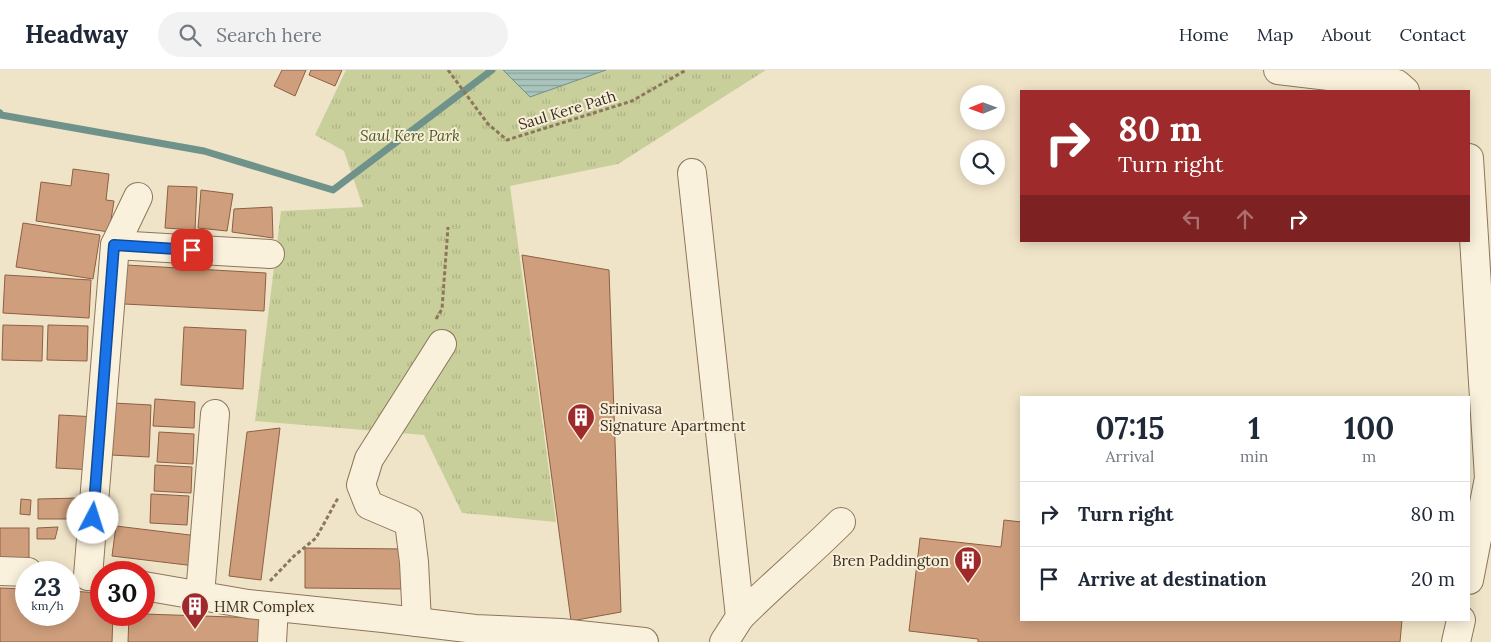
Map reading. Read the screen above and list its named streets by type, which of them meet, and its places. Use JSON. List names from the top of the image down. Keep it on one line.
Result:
{"streets":{"path":["Saul Kere Path"]},"parks":["Saul Kere Park"],"places":{"building":["Srinivasa Signature Apartment","Bren Paddington","HMR Complex"]},"north":"left","page":{"header":"Headway","search":"Search here","nav":["Home","Map","About","Contact"],"turn":["80 m","Turn right"],"eta":["07:15","Arrival","1","min","100","m"],"list":[{"name":"Turn right","value":"80 m"},{"name":"Arrive at destination","value":"20 m"}],"speed":"23 km/h","limit":"30"}}
